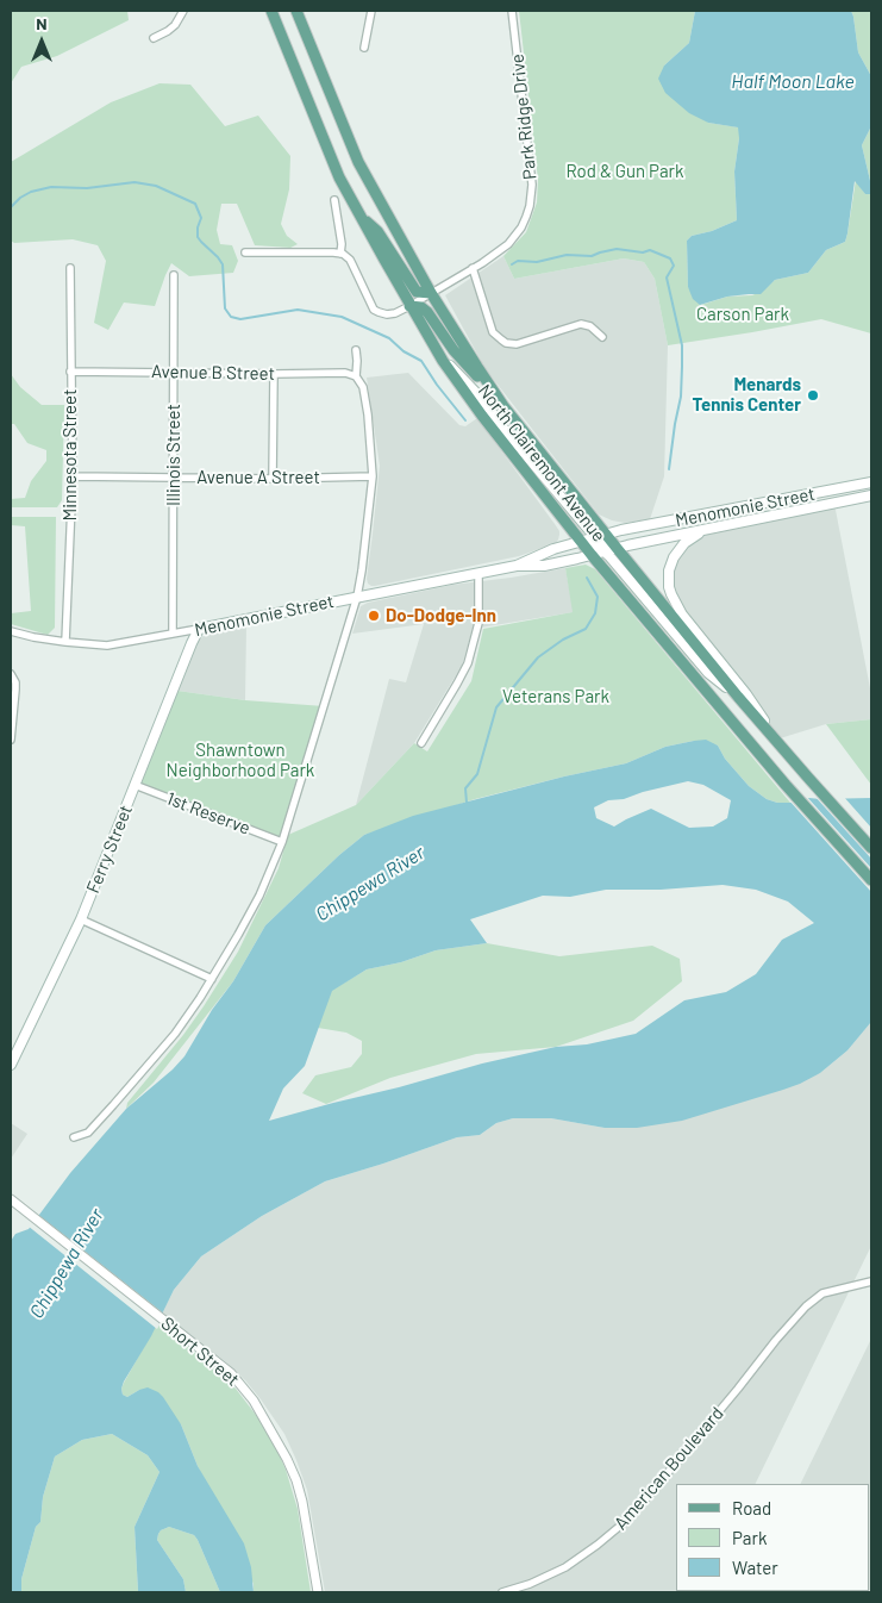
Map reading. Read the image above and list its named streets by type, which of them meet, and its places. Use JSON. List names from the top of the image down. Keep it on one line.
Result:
{"streets":{"main road":["North Clairemont Avenue","Menomonie Street","Ferry Street"],"street":["Park Ridge Drive","Avenue B Street","Minnesota Street","Illinois Street","Avenue A Street","1st Reserve","Short Street","American Boulevard"]},"crossings":[["Park Ridge Drive","North Clairemont Avenue"],["Avenue B Street","Minnesota Street"],["Avenue B Street","Illinois Street"],["Minnesota Street","Avenue A Street"],["Minnesota Street","Menomonie Street"],["Illinois Street","Avenue A Street"],["Illinois Street","Menomonie Street"],["North Clairemont Avenue","Menomonie Street"],["Menomonie Street","Ferry Street"],["1st Reserve","Ferry Street"]],"water":["Half Moon Lake","Chippewa River"],"parks":["Rod & Gun Park","Carson Park","Veterans Park","Shawntown Neighborhood Park"],"places":["Menards Tennis Center","Do-Dodge-Inn"],"legend":["Road","Park","Water"],"north":"top"}
